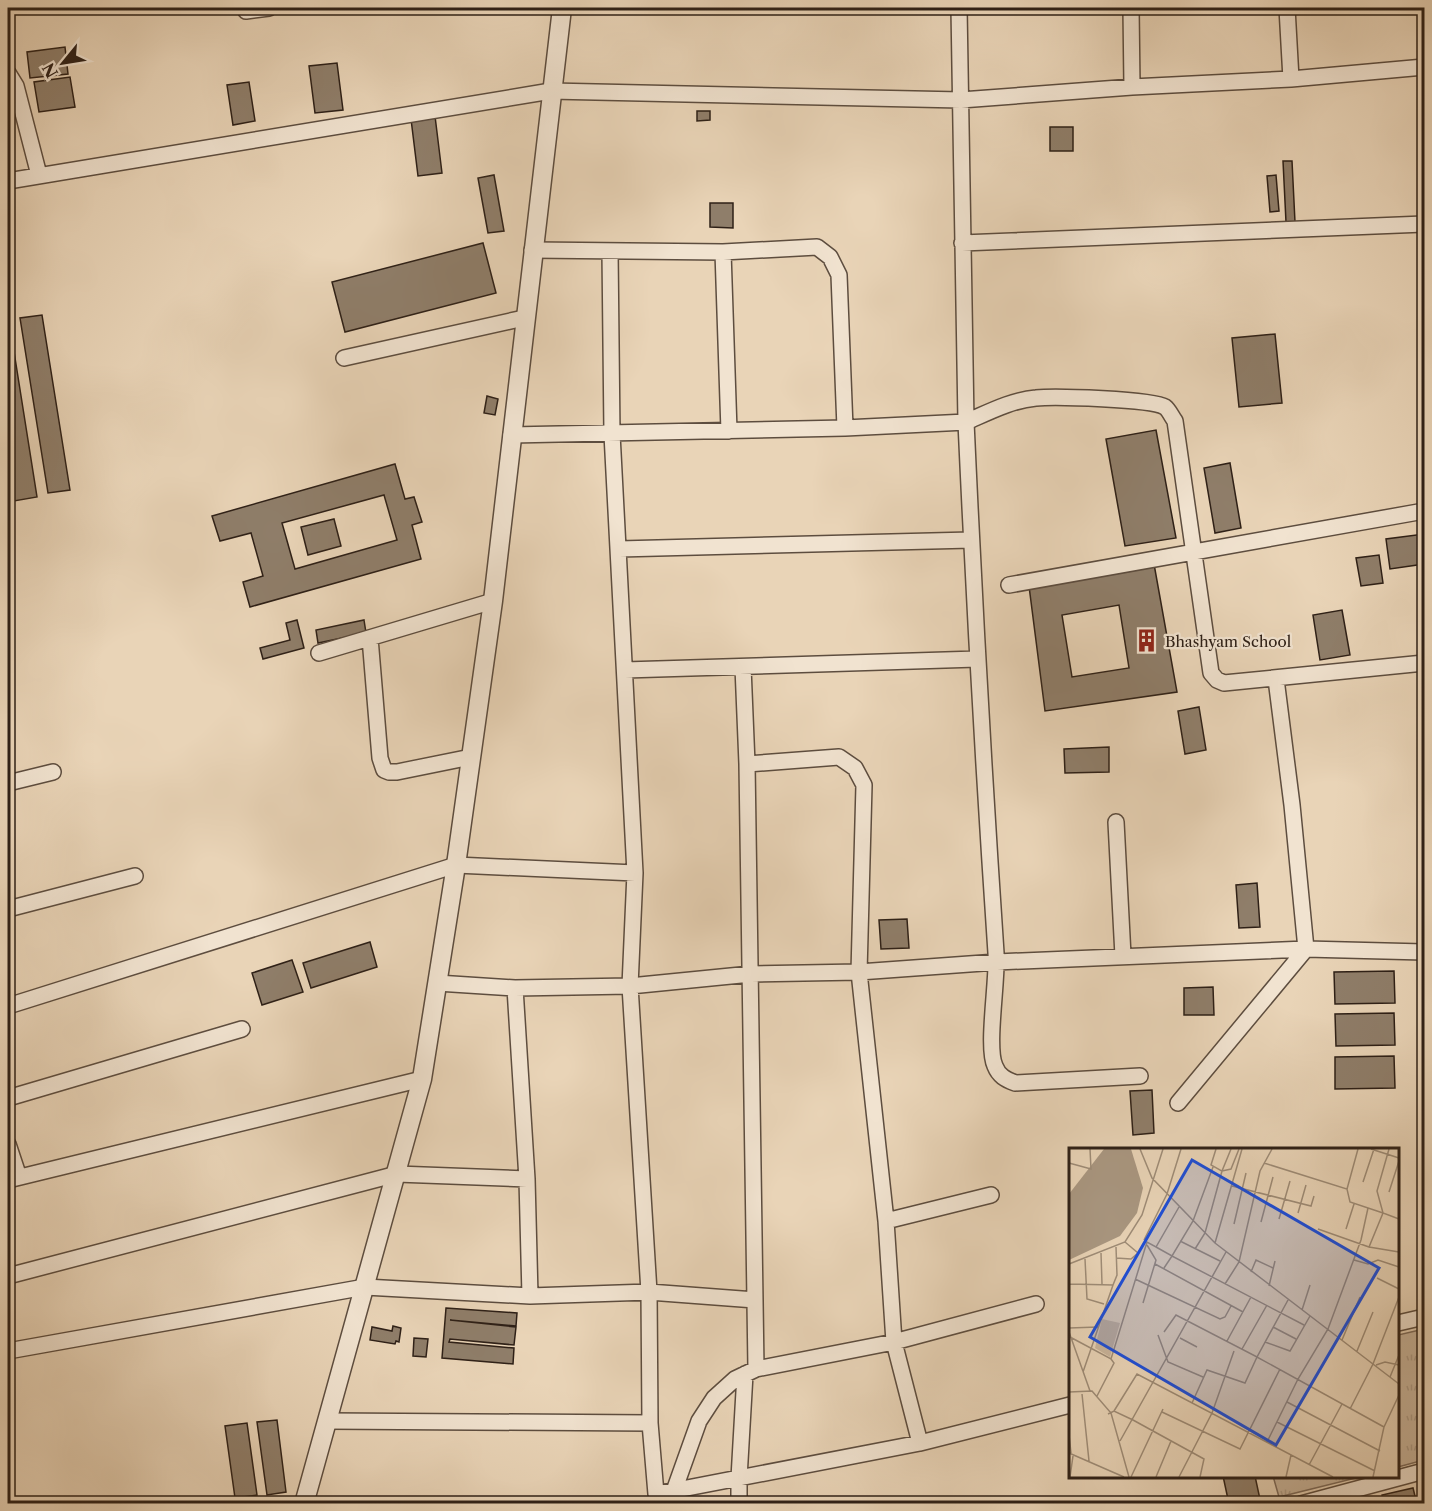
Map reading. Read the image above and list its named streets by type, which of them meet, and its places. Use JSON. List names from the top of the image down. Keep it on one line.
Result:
{"places":{"building":["Bhashyam School"]},"north":"bottom left"}
